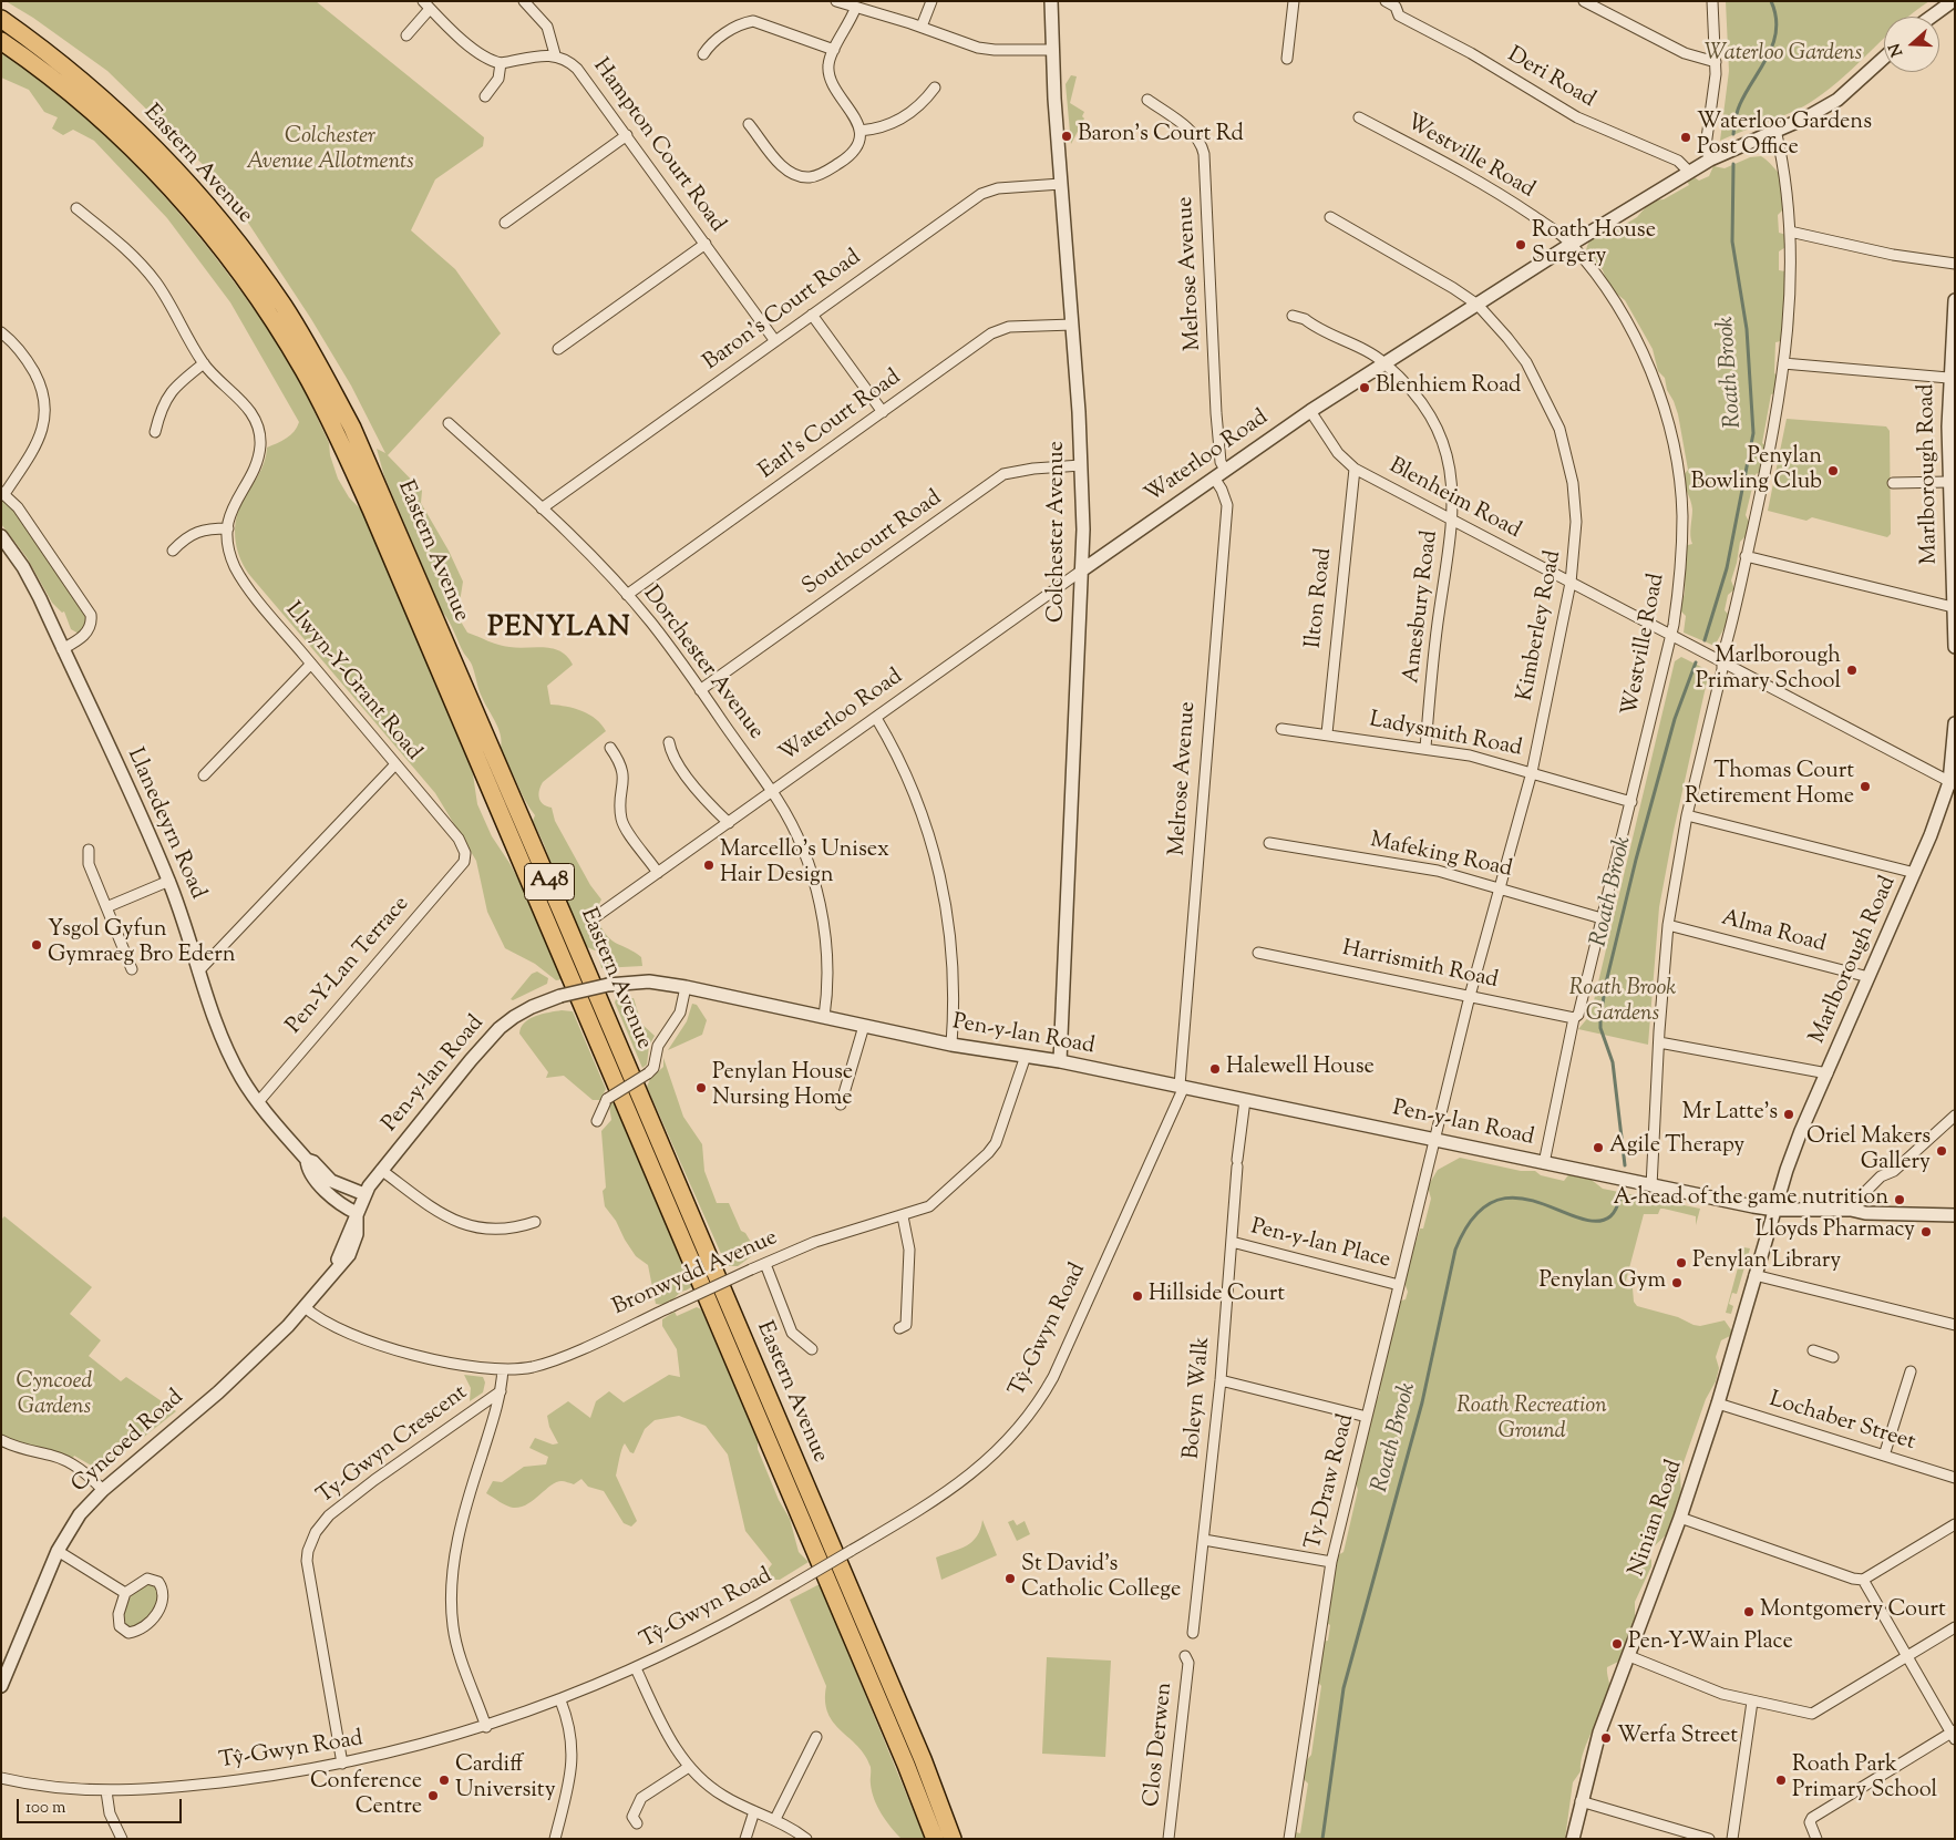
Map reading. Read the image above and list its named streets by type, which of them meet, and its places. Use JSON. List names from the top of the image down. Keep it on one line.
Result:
{"streets":{"highway":["Eastern Avenue","A48"],"street":["Deri Road","Hampton Court Road","Westville Road","Melrose Avenue","Baron's Court Road","Earl's Court Road","Waterloo Road","Marlborough Road","Blenheim Road","Colchester Avenue","Southcourt Road","Ilton Road","Amesbury Road","Kimberley Road","Dorchester Avenue","Llwyn-Y-Grant Road","Ladysmith Road","Llanedeyrn Road","Mafeking Road","Alma Road","Pen-Y-Lan Terrace","Harrismith Road","Pen-y-lan Road","Pen-y-lan Place","Bronwydd Avenue","Tŷ-Gwyn Road","Boleyn Walk","Lochaber Street","Cyncoed Road","Ty-Gwyn Crescent","Ty-Draw Road","Ninian Road","Clos Derwen"]},"crossings":[["Deri Road","Waterloo Road"],["Hampton Court Road","Baron's Court Road"],["Westville Road","Waterloo Road"],["Westville Road","Blenheim Road"],["Westville Road","Ladysmith Road"],["Westville Road","Mafeking Road"],["Westville Road","Harrismith Road"],["Westville Road","Pen-y-lan Road"],["Melrose Avenue","Waterloo Road"],["Melrose Avenue","Pen-y-lan Road"],["Melrose Avenue","Tŷ-Gwyn Road"],["Baron's Court Road","Colchester Avenue"],["Baron's Court Road","Dorchester Avenue"],["Earl's Court Road","Colchester Avenue"],["Earl's Court Road","Dorchester Avenue"],["Waterloo Road","Blenheim Road"],["Waterloo Road","Colchester Avenue"],["Waterloo Road","Amesbury Road"],["Waterloo Road","Kimberley Road"],["Waterloo Road","Dorchester Avenue"],["Marlborough Road","Blenheim Road"],["Marlborough Road","Alma Road"],["Marlborough Road","Pen-y-lan Road"],["Marlborough Road","Ninian Road"],["Blenheim Road","Ilton Road"],["Blenheim Road","Amesbury Road"],["Blenheim Road","Kimberley Road"],["Colchester Avenue","Southcourt Road"],["Colchester Avenue","Pen-y-lan Road"],["Southcourt Road","Dorchester Avenue"],["Ilton Road","Ladysmith Road"],["Amesbury Road","Ladysmith Road"],["Kimberley Road","Ladysmith Road"],["Kimberley Road","Mafeking Road"],["Kimberley Road","Harrismith Road"],["Kimberley Road","Pen-y-lan Road"],["Kimberley Road","Ty-Draw Road"],["Dorchester Avenue","Pen-y-lan Road"],["Llwyn-Y-Grant Road","Pen-Y-Lan Terrace"],["Llanedeyrn Road","Pen-Y-Lan Terrace"],["Llanedeyrn Road","Pen-y-lan Road"],["Llanedeyrn Road","Cyncoed Road"],["Pen-y-lan Road","Bronwydd Avenue"],["Pen-y-lan Road","Tŷ-Gwyn Road"],["Pen-y-lan Road","Boleyn Walk"],["Pen-y-lan Road","Cyncoed Road"],["Pen-y-lan Road","Ty-Draw Road"],["Pen-y-lan Road","Ninian Road"],["Pen-y-lan Place","Boleyn Walk"],["Pen-y-lan Place","Ty-Draw Road"],["Bronwydd Avenue","Cyncoed Road"],["Tŷ-Gwyn Road","Ty-Gwyn Crescent"],["Lochaber Street","Ninian Road"]],"districts":["PENYLAN"],"water":["Roath Brook"],"parks":["Waterloo Gardens","Colchester Avenue Allotments","Roath Brook Gardens","Cyncoed Gardens","Roath Recreation Ground"],"places":["Baron's Court Rd","Waterloo Gardens Post Office","Roath House Surgery","Blenhiem Road","Penylan Bowling Club","Marlborough Primary School","Thomas Court Retirement Home","Marcello's Unisex Hair Design","Ysgol Gyfun Gymraeg Bro Edern","Halewell House","Penylan House Nursing Home","Mr Latte's","Agile Therapy","Oriel Makers Gallery","A-head of the game nutrition","Lloyds Pharmacy","Penylan Library","Penylan Gym","Hillside Court","St David's Catholic College","Montgomery Court","Pen-Y-Wain Place","Werfa Street","Cardiff University","Roath Park Primary School","Conference Centre"],"scale_bar":"100 m","north":"left"}
